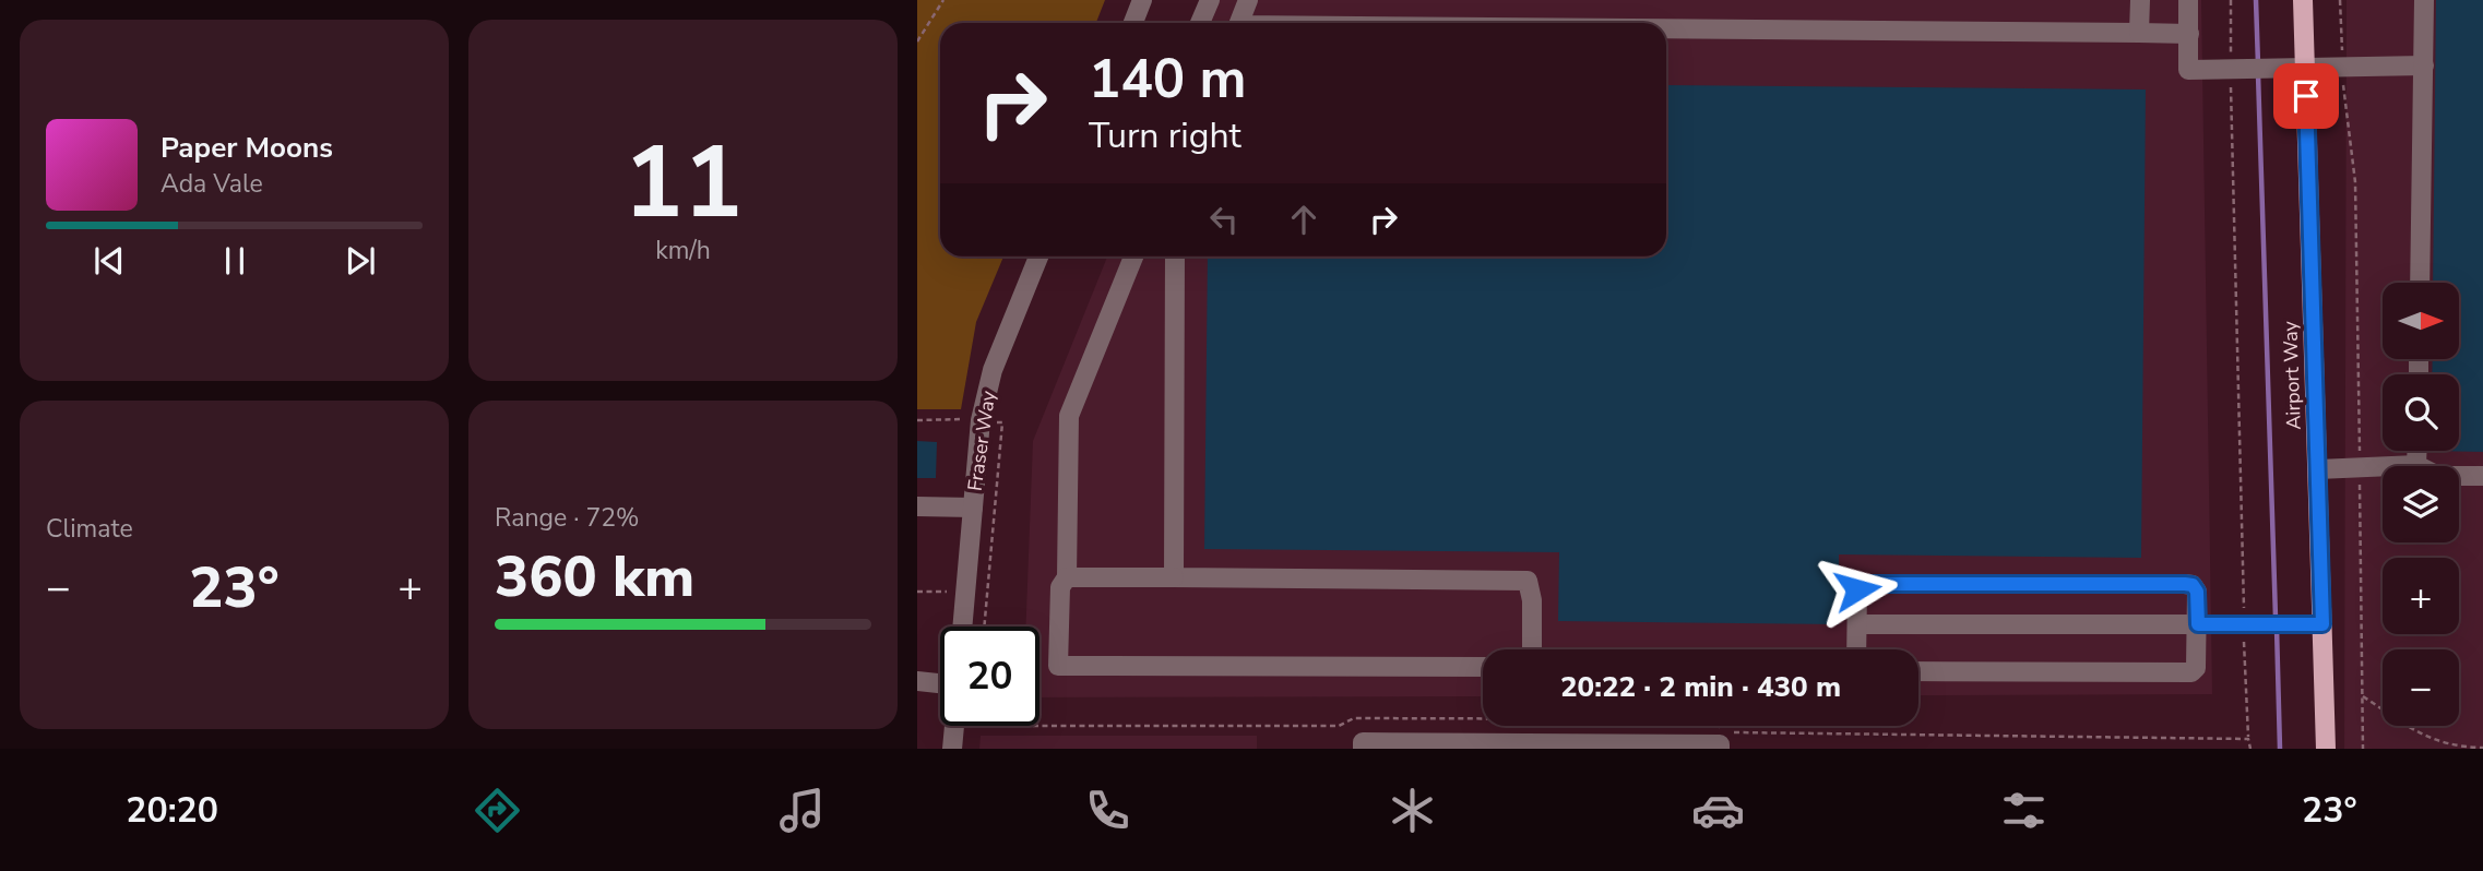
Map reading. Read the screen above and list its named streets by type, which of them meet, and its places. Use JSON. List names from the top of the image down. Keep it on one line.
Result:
{"streets":{"main road":["Airport Way"],"street":["Fraser Way"]},"north":"right","page":{"tile":[["11","km/h"],"Climate",["Range · 72%","360 km"]],"turn":["140 m","Turn right"],"song":["Paper Moons","Ada Vale"],"map_buttons":["+","−"],"heat":["−","23°","+"],"limit":"20","trip":"20:22 · 2 min · 430 m","tabs":["20:20","23°"]}}
